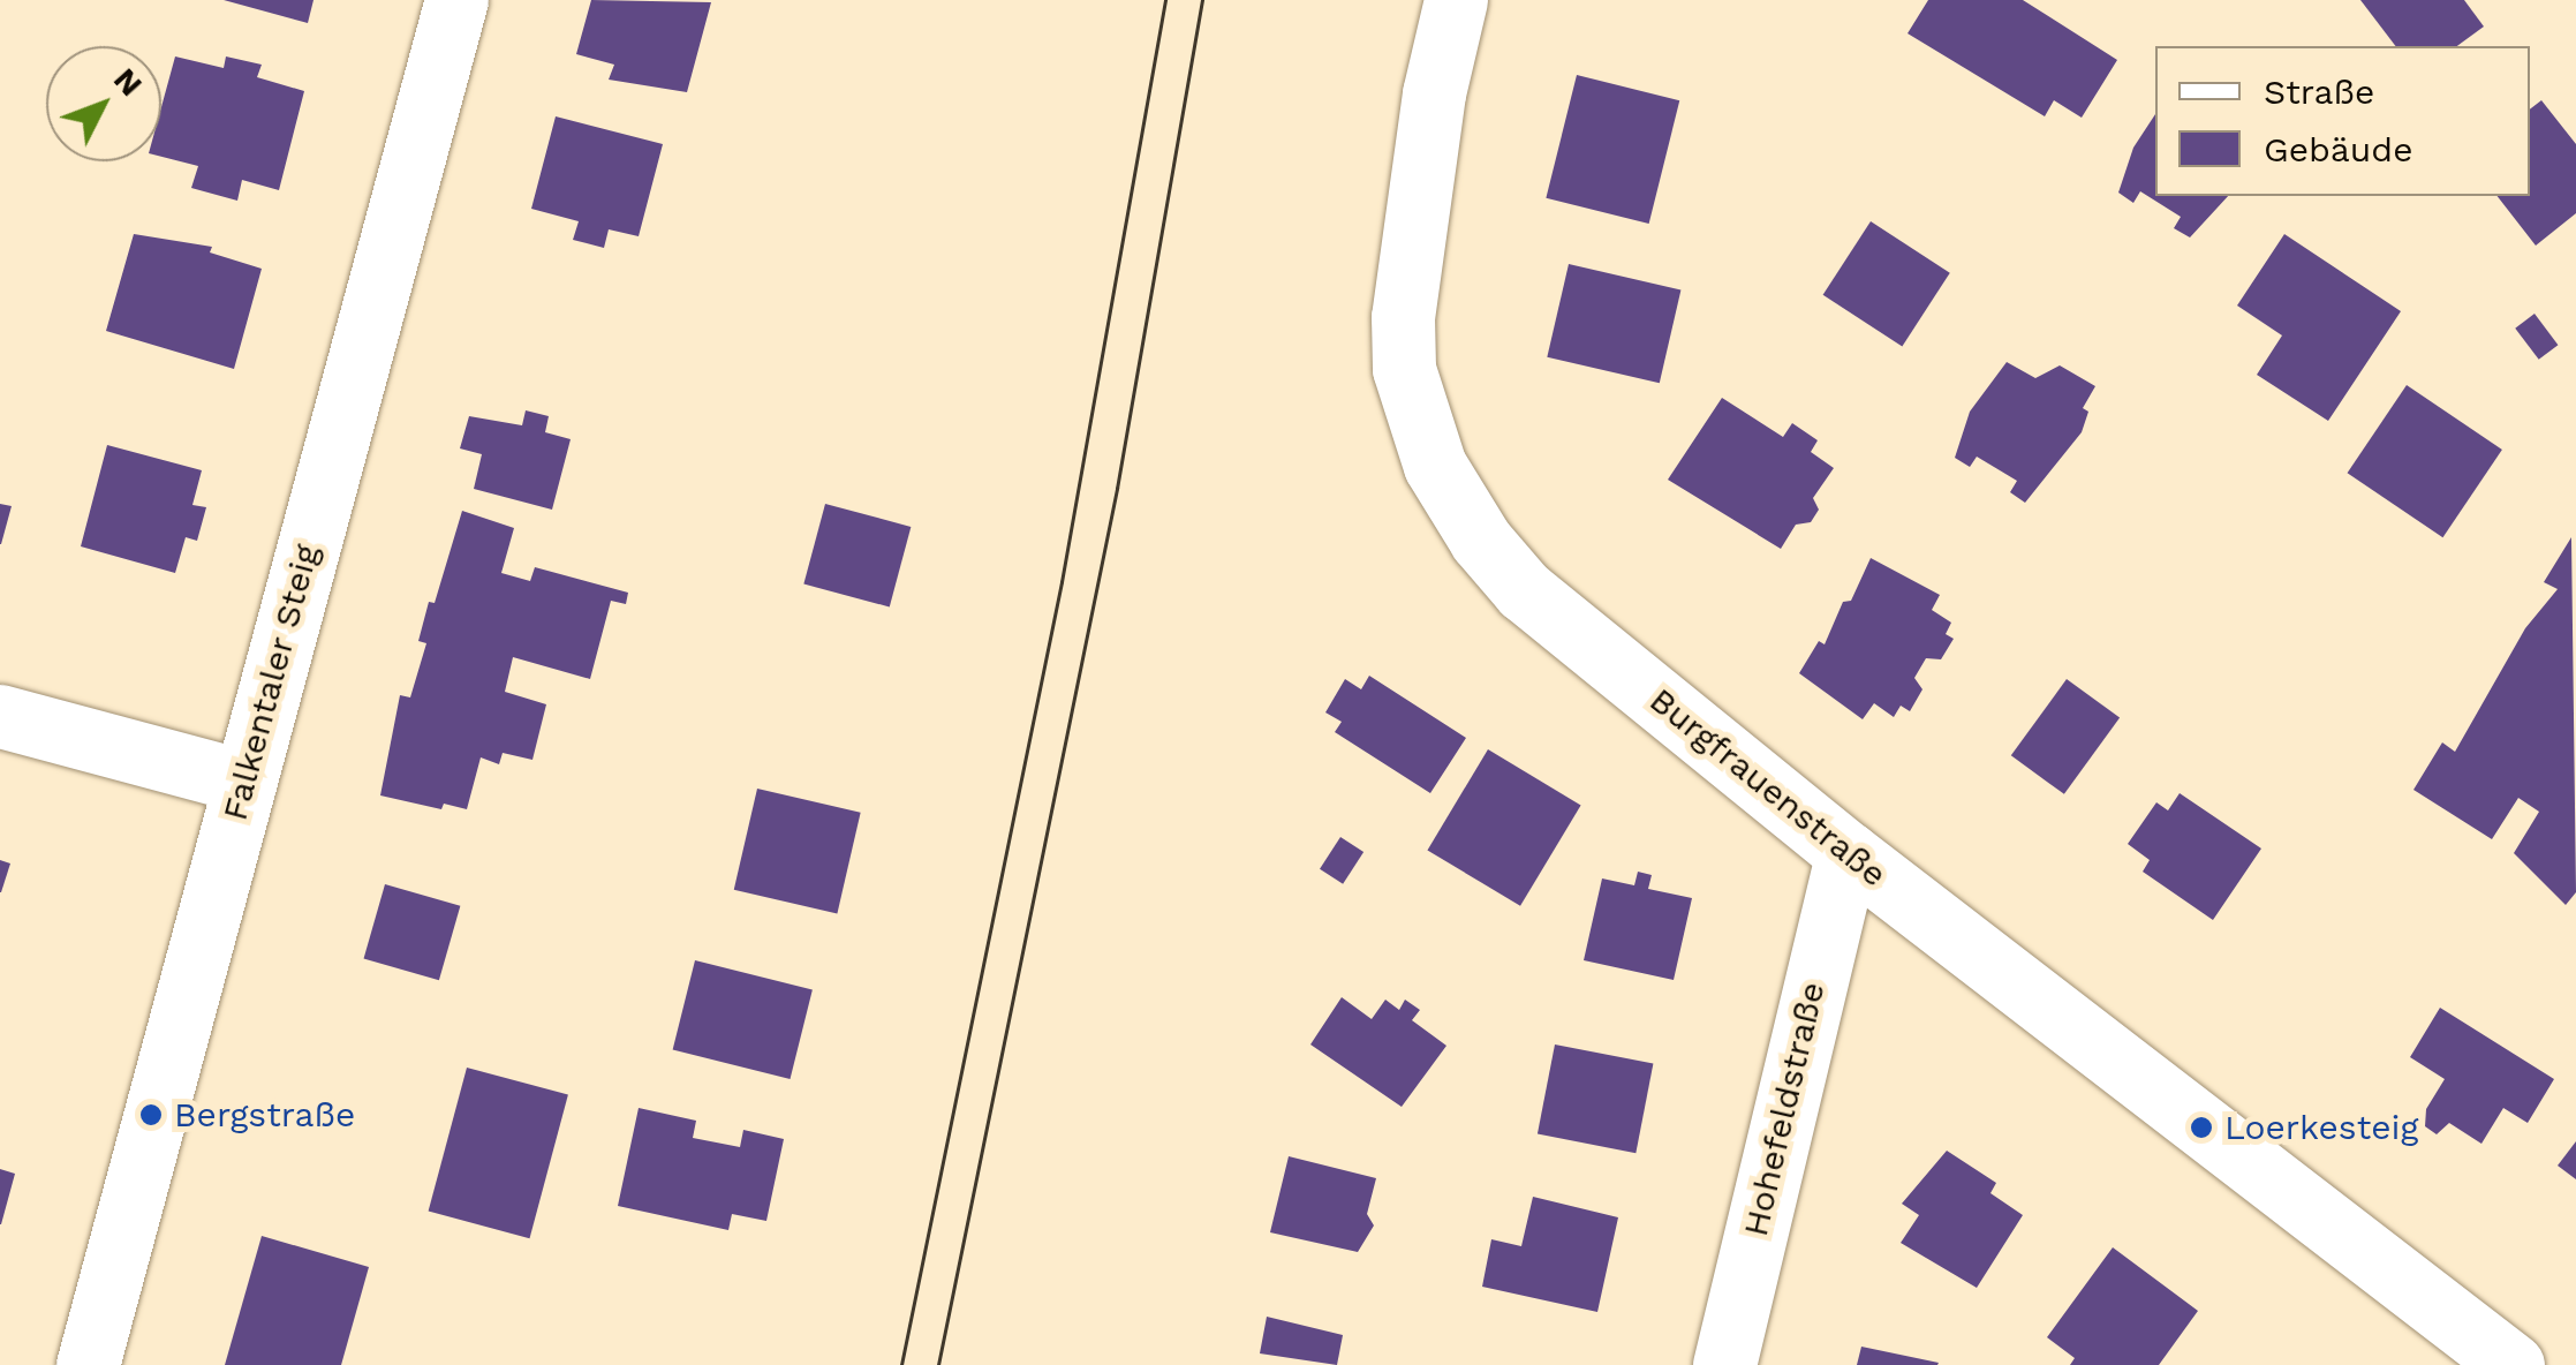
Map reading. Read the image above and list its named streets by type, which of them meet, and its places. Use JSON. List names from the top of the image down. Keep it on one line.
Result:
{"streets":{"street":["Falkentaler Steig","Burgfrauenstraße","Hohefeldstraße"]},"crossings":[["Burgfrauenstraße","Hohefeldstraße"]],"places":["Bergstraße","Loerkesteig"],"legend":["Straße","Gebäude"],"north":"top right"}
